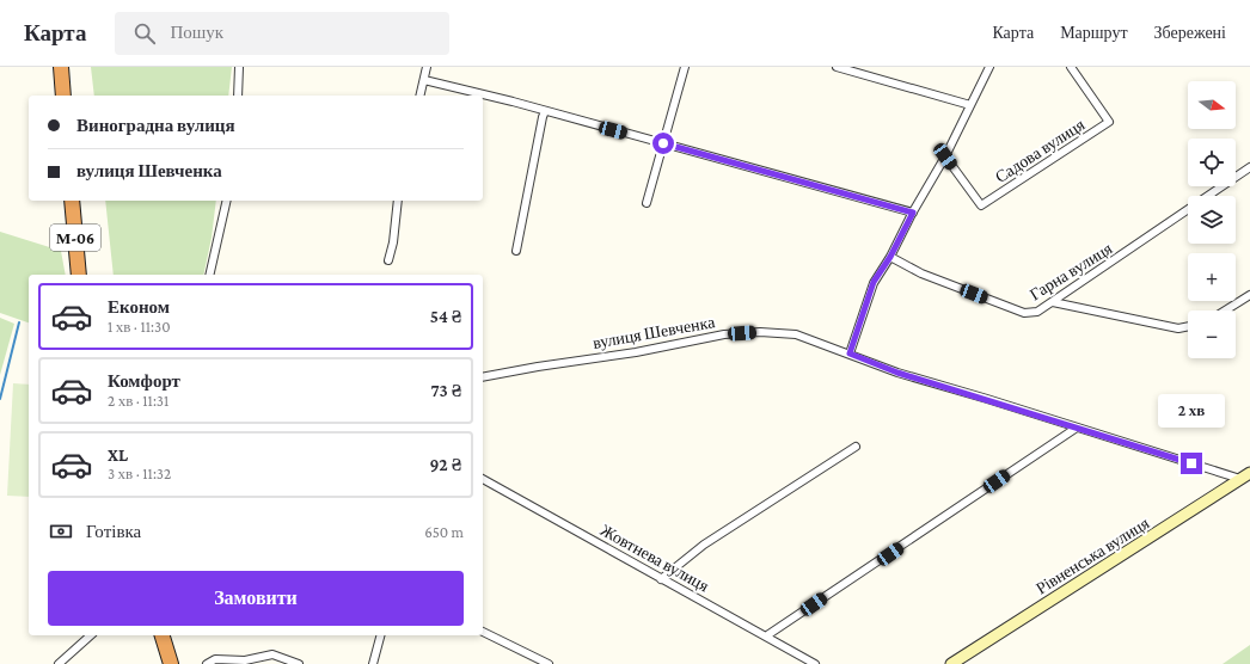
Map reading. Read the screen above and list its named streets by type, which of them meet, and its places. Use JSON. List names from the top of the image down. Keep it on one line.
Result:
{"streets":{"highway":["М-06"],"main road":["Рівненська вулиця"],"street":["Садова вулиця","Гарна вулиця","вулиця Шевченка","Жовтнева вулиця"]},"crossings":[["вулиця Шевченка","Рівненська вулиця"]],"north":"right","page":{"header":"Карта","search":"Пошук","nav":["Карта","Маршрут","Збережені"],"map_buttons":["+","−"],"banner":["Виноградна вулиця","вулиця Шевченка"],"list":[{"name":"Економ","note":"1 хв · 11:30","value":"54 ₴"},{"name":"Комфорт","note":"2 хв · 11:31","value":"73 ₴"},{"name":"XL","note":"3 хв · 11:32","value":"92 ₴"}],"bubble":"2 хв","pay":["Готівка","650 m"],"buttons":"Замовити"}}
